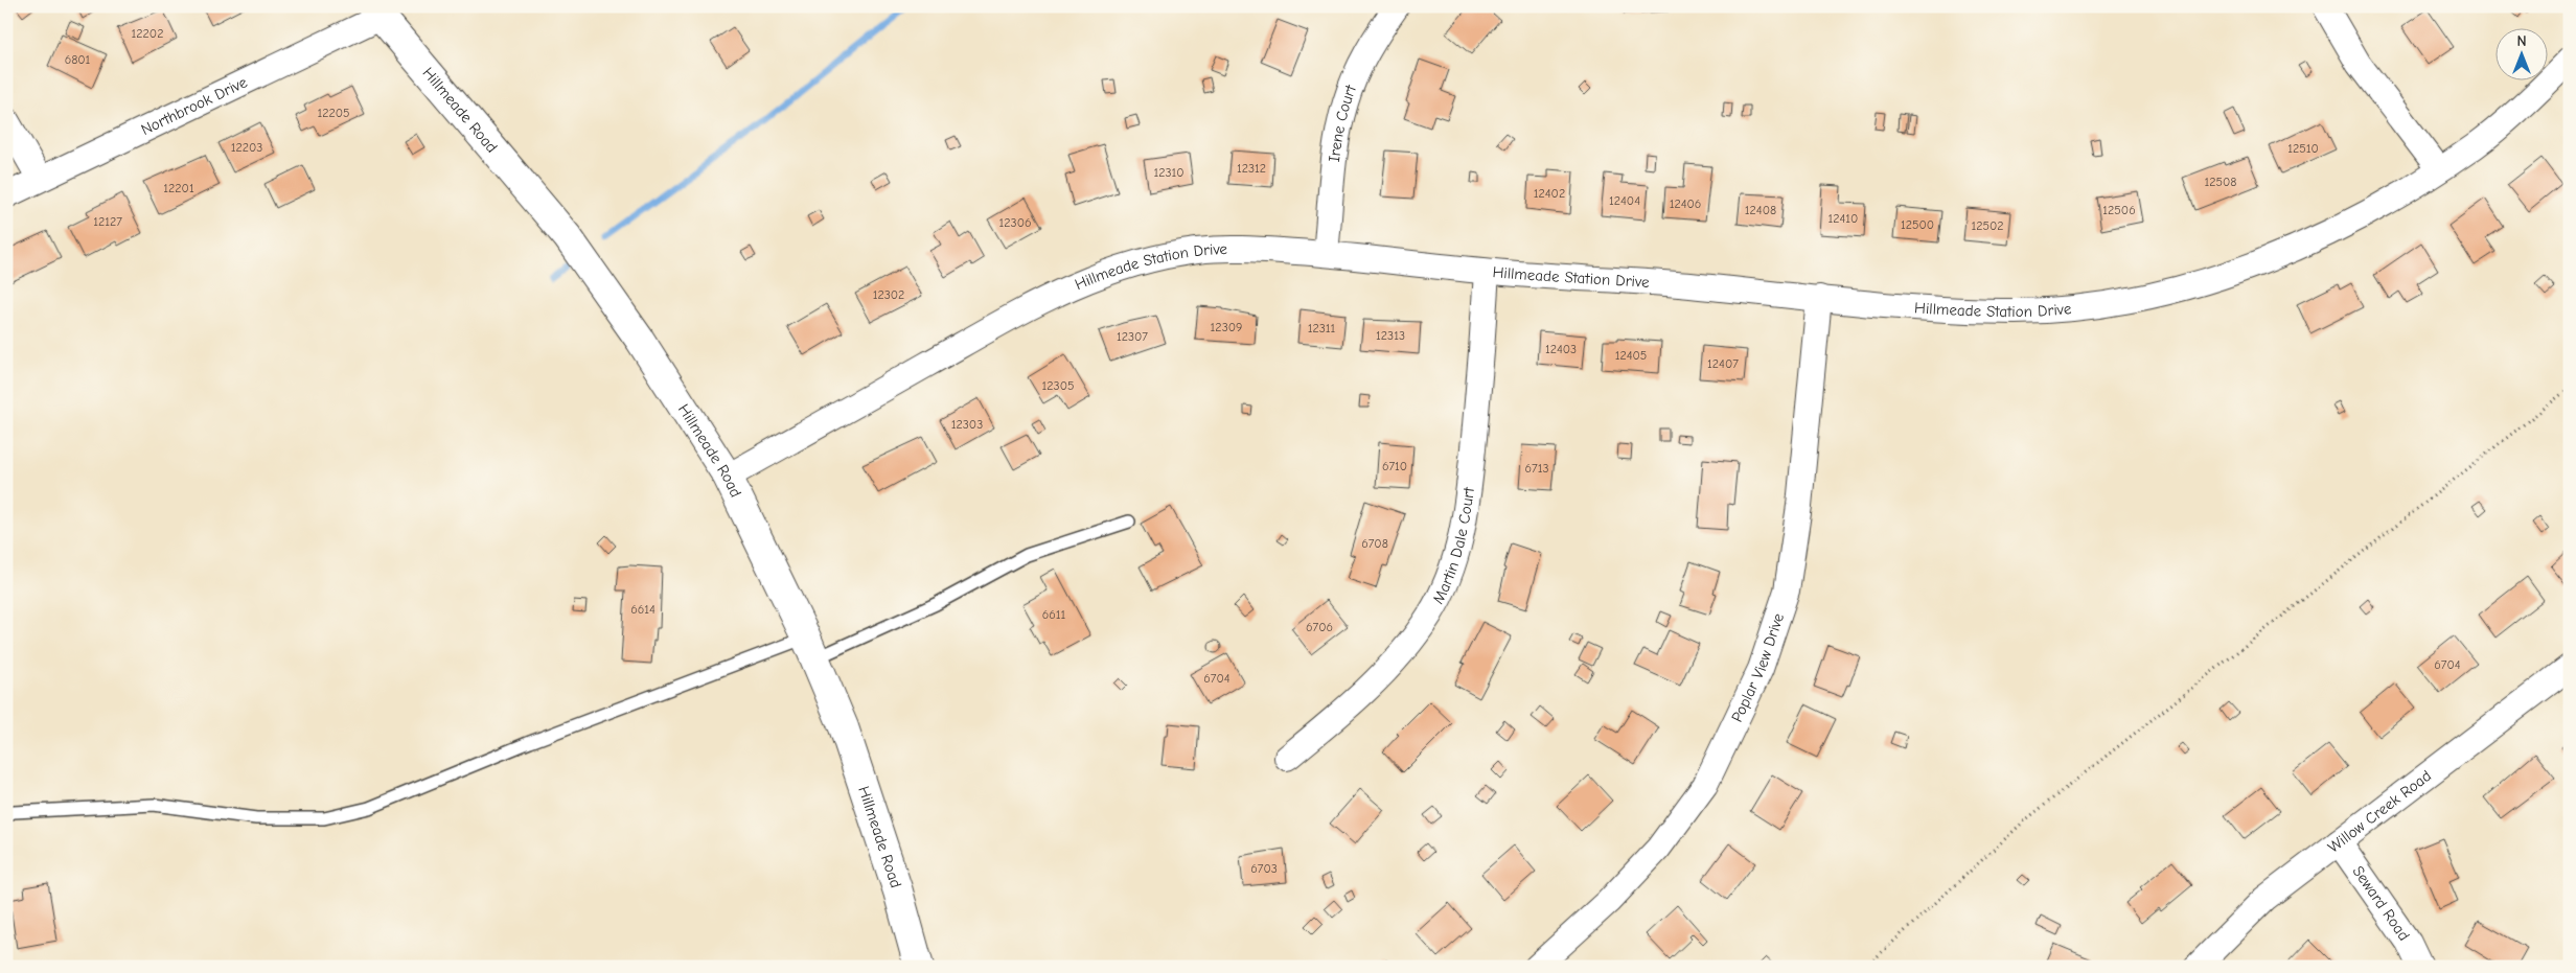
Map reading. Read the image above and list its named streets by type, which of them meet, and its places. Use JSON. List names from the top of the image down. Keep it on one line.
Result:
{"streets":{"street":["Northbrook Drive","Hillmeade Road","Irene Court","Hillmeade Station Drive","Martin Dale Court","Poplar View Drive","Willow Creek Road","Seward Road"]},"crossings":[["Northbrook Drive","Hillmeade Road"],["Hillmeade Road","Hillmeade Station Drive"],["Irene Court","Hillmeade Station Drive"],["Hillmeade Station Drive","Martin Dale Court"],["Hillmeade Station Drive","Poplar View Drive"],["Willow Creek Road","Seward Road"]],"house_numbers":["12202","6801","12205","12203","12510","12312","12310","12508","12201","12402","12404","12406","12408","12506","12410","12127","12306","12500","12502","12302","12309","12311","12313","12307","12403","12405","12407","12305","12303","6710","6713","6708","6614","6611","6706","6704","6704","6703"],"north":"top"}
